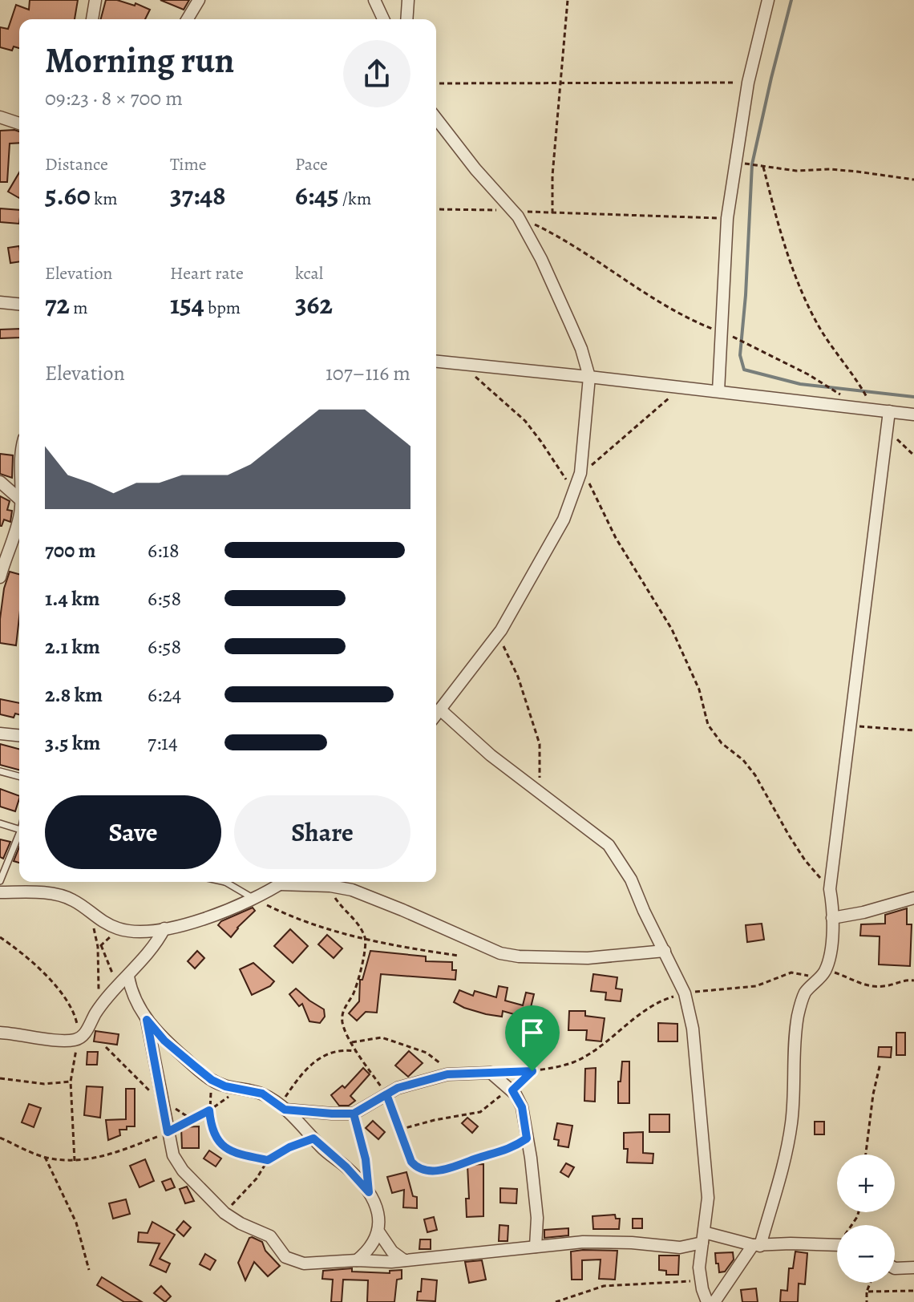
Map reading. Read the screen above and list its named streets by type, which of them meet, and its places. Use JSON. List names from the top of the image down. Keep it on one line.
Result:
{"page":{"heading":["Morning run","09:23 · 8 × 700 m"],"stats":[["Distance","5.60 km"],["Time","37:48"],["Pace","6:45 /km"],["Elevation","72 m"],["Heart rate","154 bpm"],["kcal","362"]],"chart":["Elevation","107–116 m"],"list":[{"name":"700 m","note":"6:18"},{"name":"1.4 km","note":"6:58"},{"name":"2.1 km","note":"6:58"},{"name":"2.8 km","note":"6:24"},{"name":"3.5 km","note":"7:14"}],"buttons":["Save","Share"],"map_buttons":["+","−"]}}
